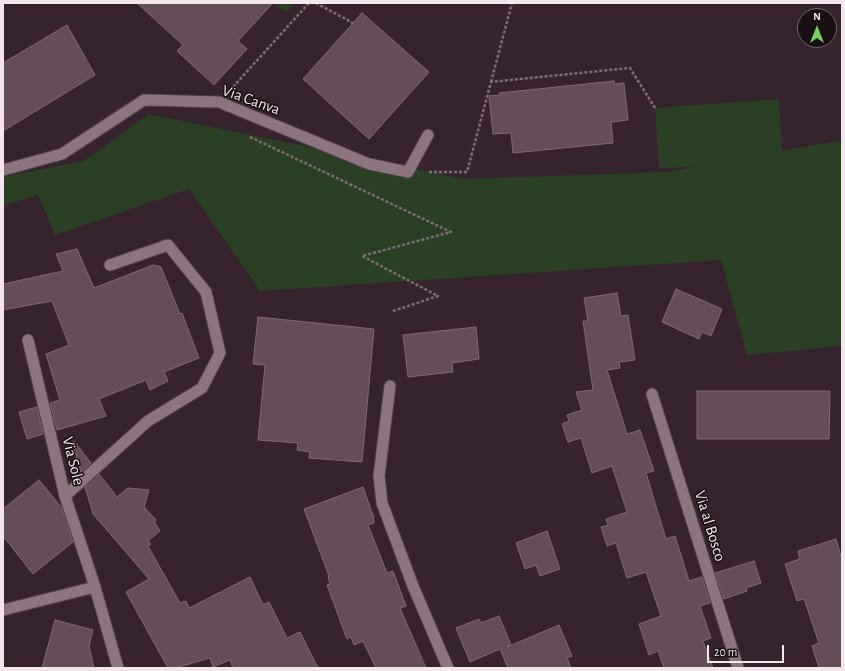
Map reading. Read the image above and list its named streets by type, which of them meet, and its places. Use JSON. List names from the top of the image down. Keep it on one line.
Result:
{"streets":{"street":["Via Canva","Via Sole","Via al Bosco"]},"scale_bar":"20 m","north":"top"}
